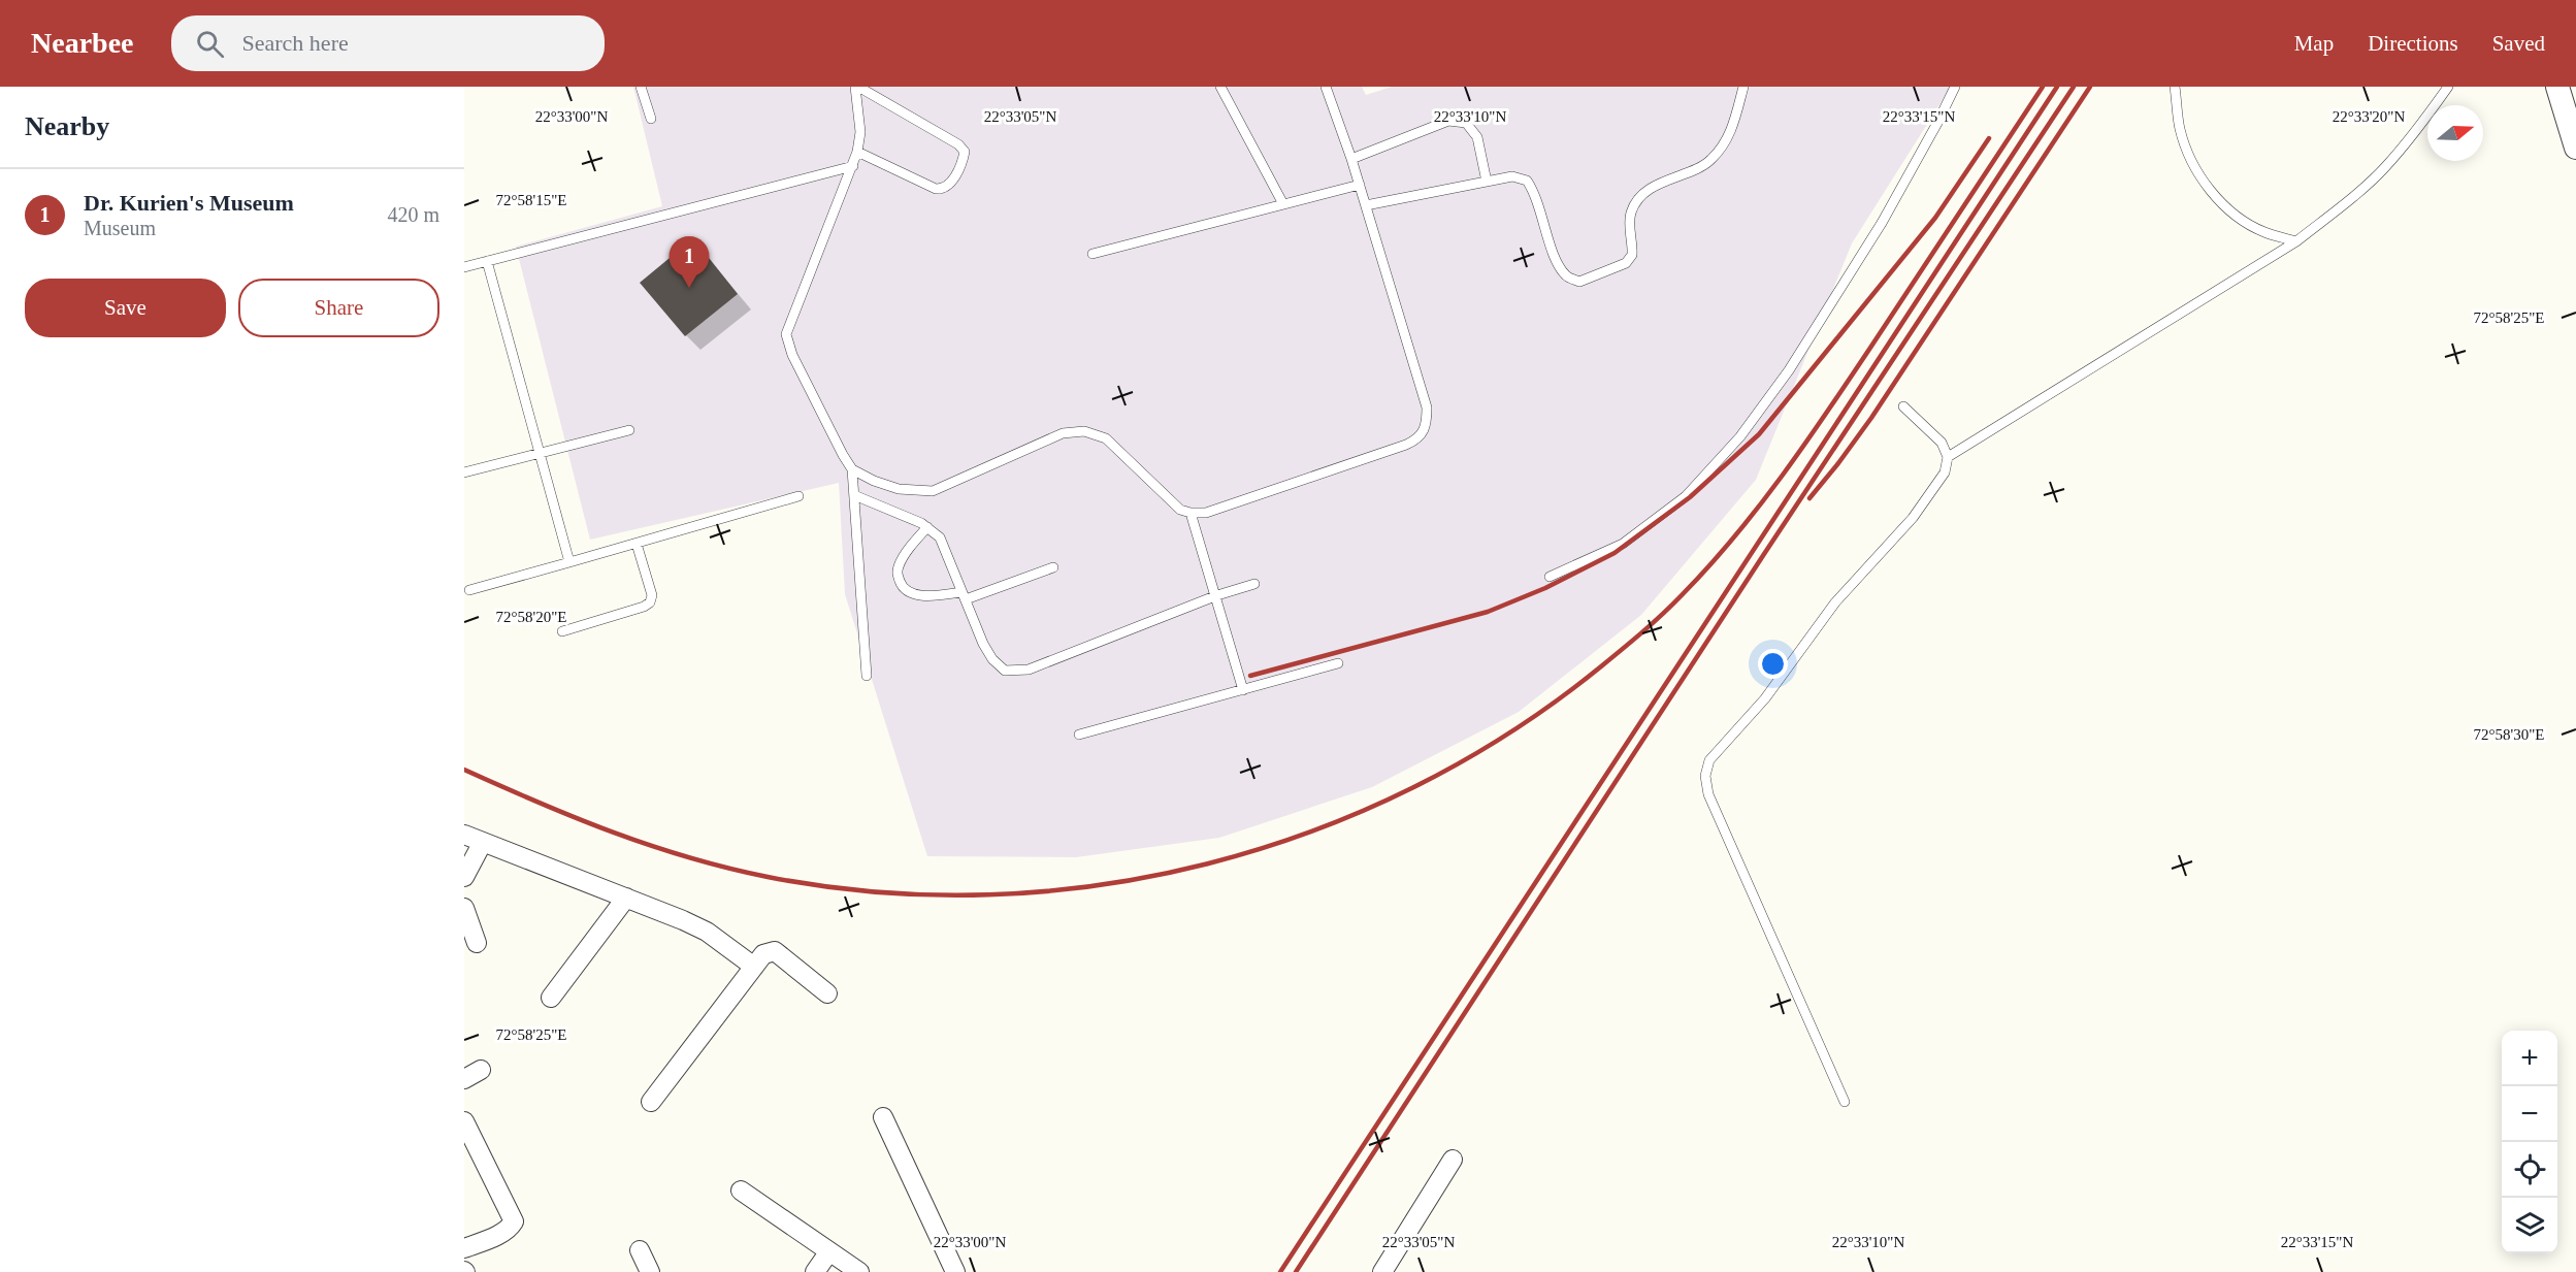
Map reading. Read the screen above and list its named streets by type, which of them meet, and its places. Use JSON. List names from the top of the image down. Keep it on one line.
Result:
{"north":"right","page":{"header":"Nearbee","search":"Search here","nav":["Map","Directions","Saved"],"heading":"Nearby","list":[{"mark":"1","name":"Dr. Kurien's Museum","note":"Museum","value":"420 m"}],"pins":"1","buttons":["Save","Share"],"map_buttons":["+","−"]},"coordinates":["22°33'00\"N","22°33'05\"N","22°33'10\"N","22°33'15\"N","22°33'20\"N","72°58'15\"E","72°58'25\"E","72°58'20\"E","72°58'30\"E"]}
